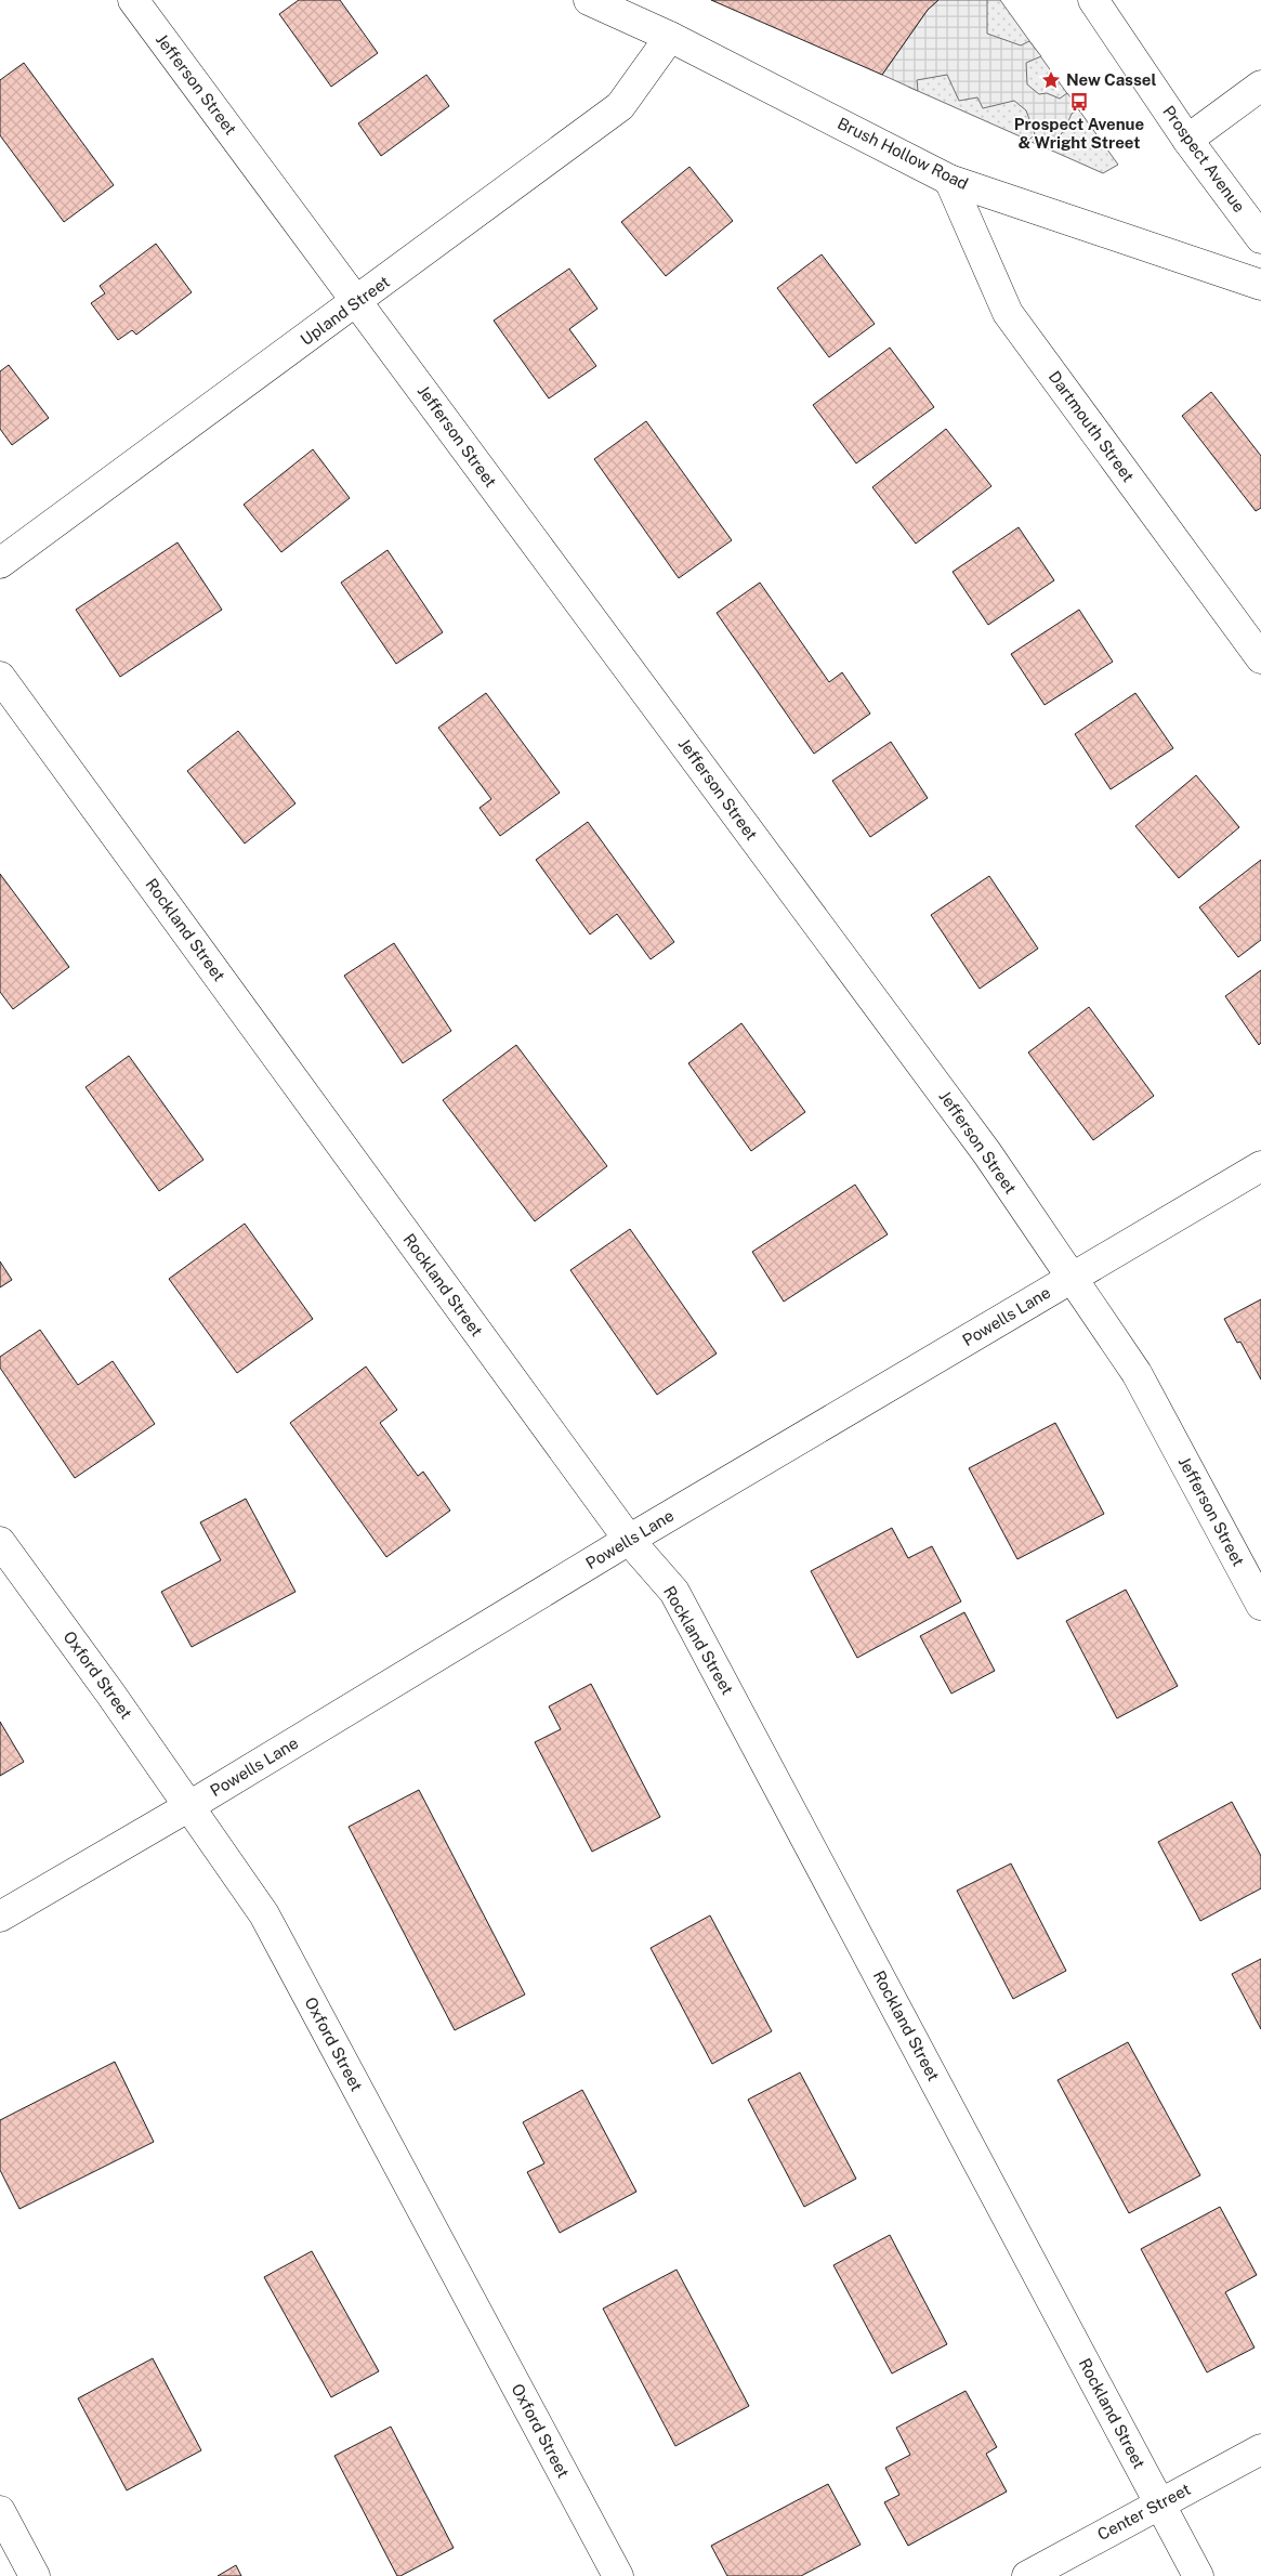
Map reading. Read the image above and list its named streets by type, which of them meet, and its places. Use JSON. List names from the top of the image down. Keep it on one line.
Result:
{"streets":{"street":["Jefferson Street","Brush Hollow Road","Prospect Avenue","Upland Street","Dartmouth Street","Rockland Street","Powells Lane","Oxford Street","Center Street"]},"crossings":[["Jefferson Street","Upland Street"],["Jefferson Street","Powells Lane"],["Brush Hollow Road","Upland Street"],["Brush Hollow Road","Dartmouth Street"],["Rockland Street","Powells Lane"],["Rockland Street","Center Street"],["Powells Lane","Oxford Street"]],"places":{"place":["New Cassel"],"bus stop":["Prospect Avenue & Wright Street"]}}
